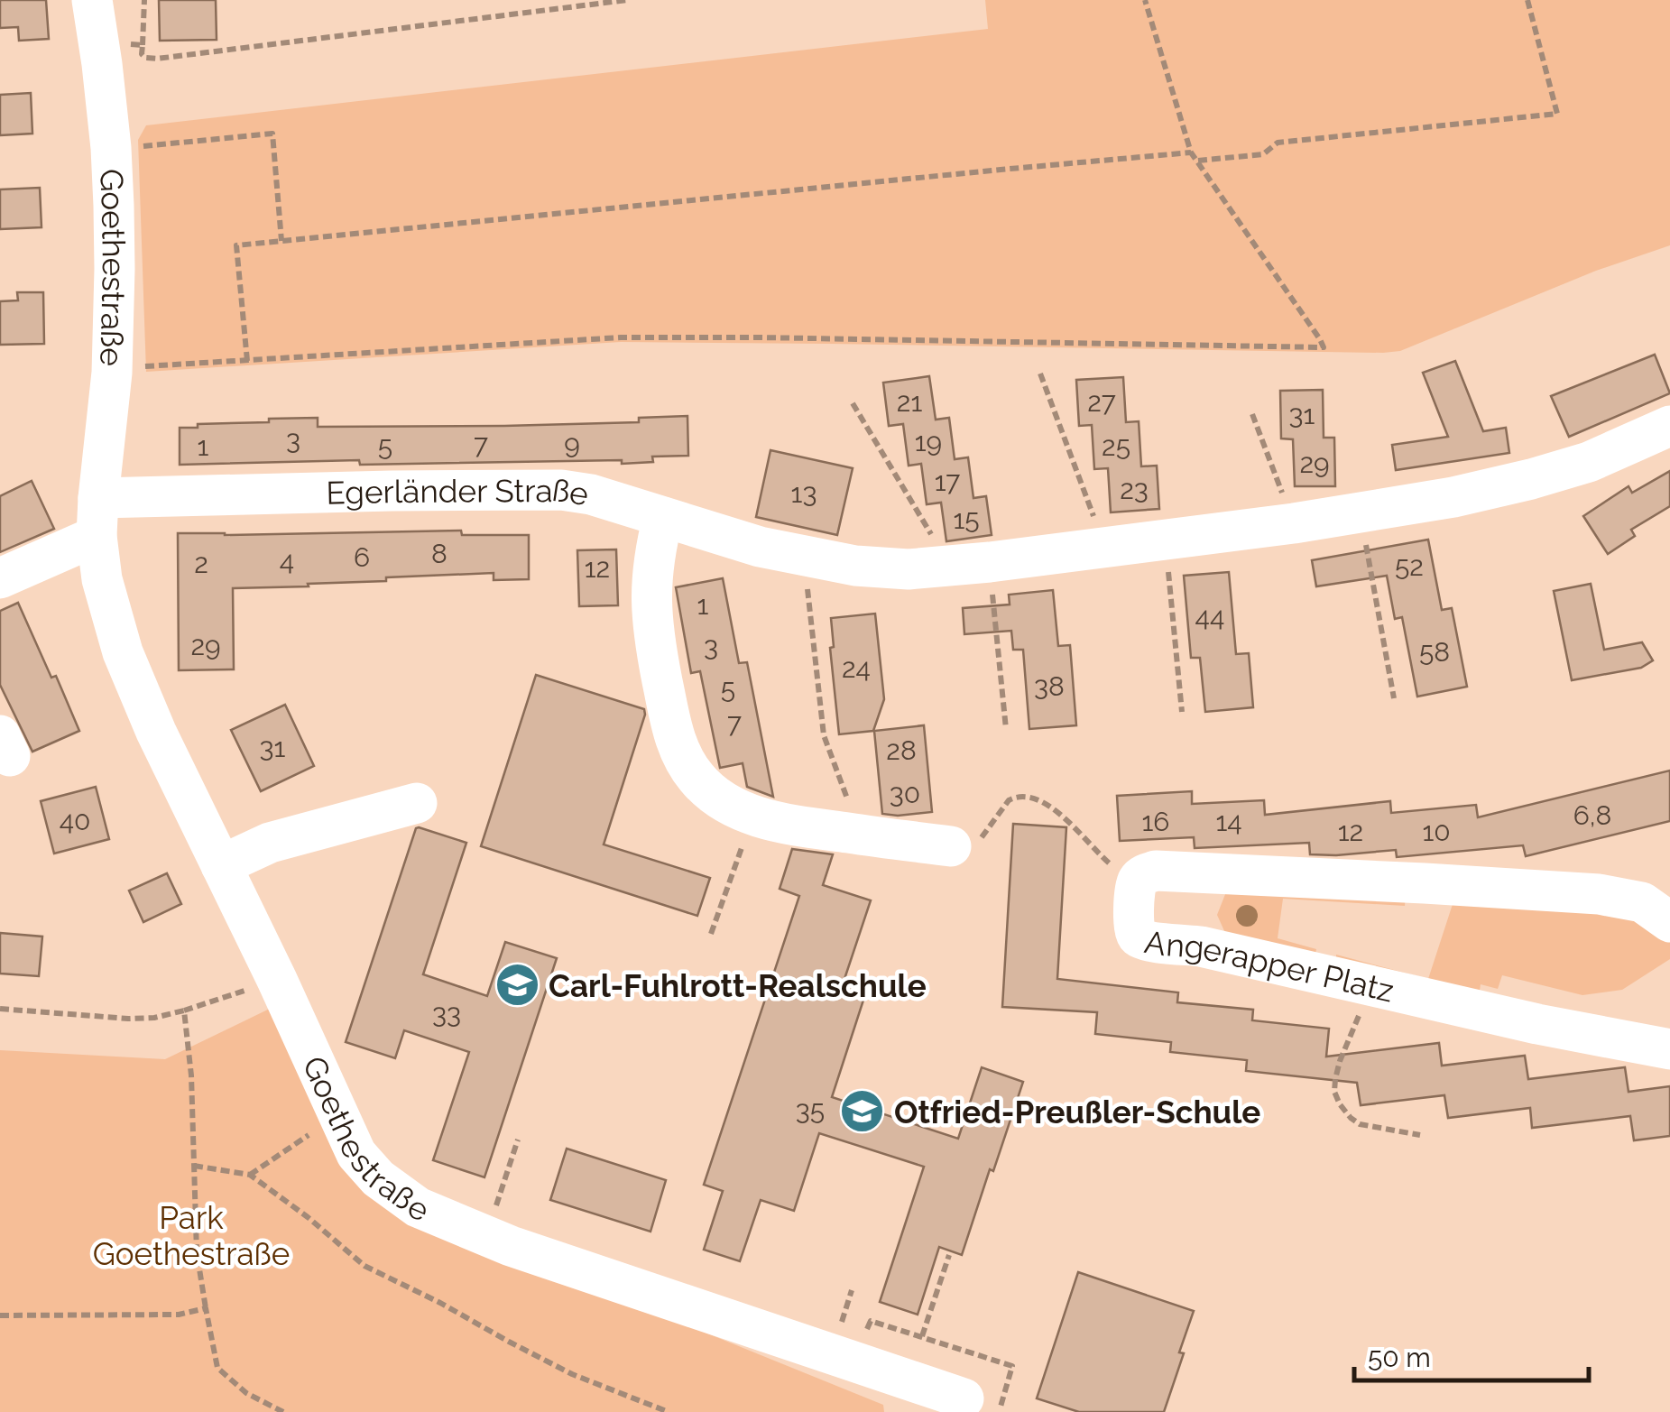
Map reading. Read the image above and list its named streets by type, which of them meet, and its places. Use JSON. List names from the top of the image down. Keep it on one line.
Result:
{"streets":{"street":["Goethestraße","Egerländer Straße","Angerapper Platz"]},"crossings":[["Goethestraße","Egerländer Straße"]],"parks":["Park Goethestraße"],"places":{"school or university":["Carl-Fuhlrott-Realschule","Otfried-Preußler-Schule"]},"house_numbers":["21","27","31","3","19","9","7","1","5","25","29","17","23","13","15","8","6","4","2","52","12","1","44","29","3","58","24","38","5","7","31","28","30","6,8","40","16","14","12","10","33","35"],"scale_bar":"50 m"}
